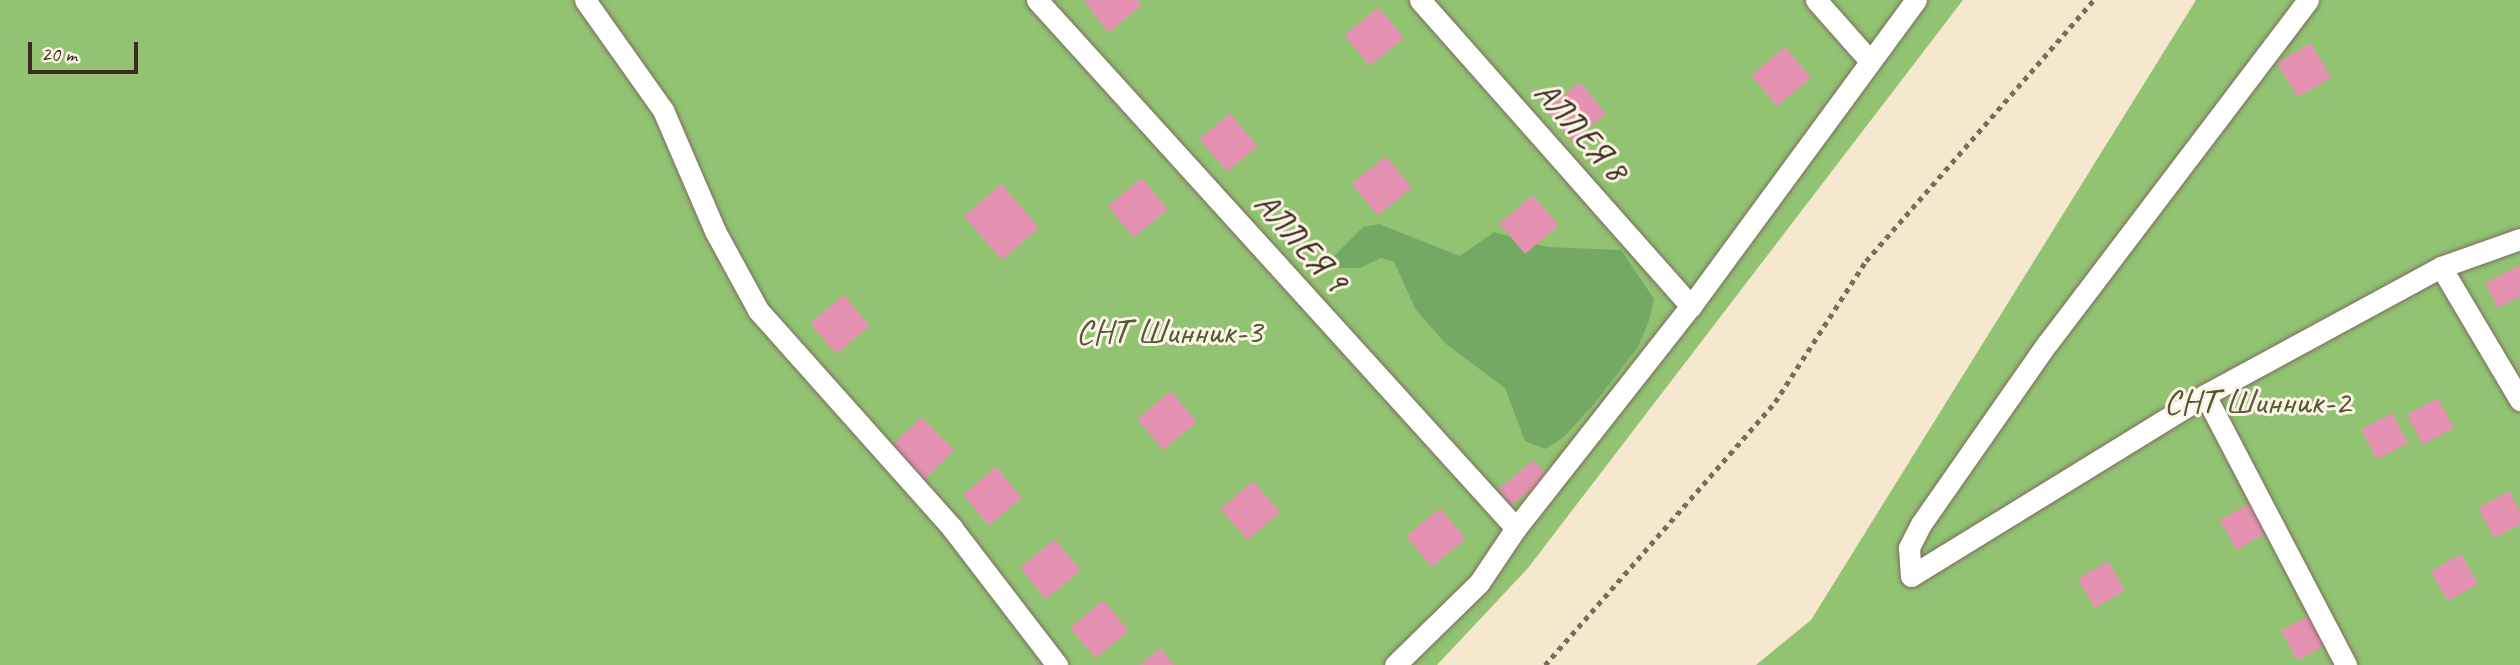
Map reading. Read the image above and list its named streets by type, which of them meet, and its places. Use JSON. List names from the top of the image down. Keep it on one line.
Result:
{"streets":{"lane":["АЛЛЕЯ 8","АЛЛЕЯ 9"]},"parks":["СНТ Шинник-3","СНТ Шинник-2"],"scale_bar":"20 m"}
